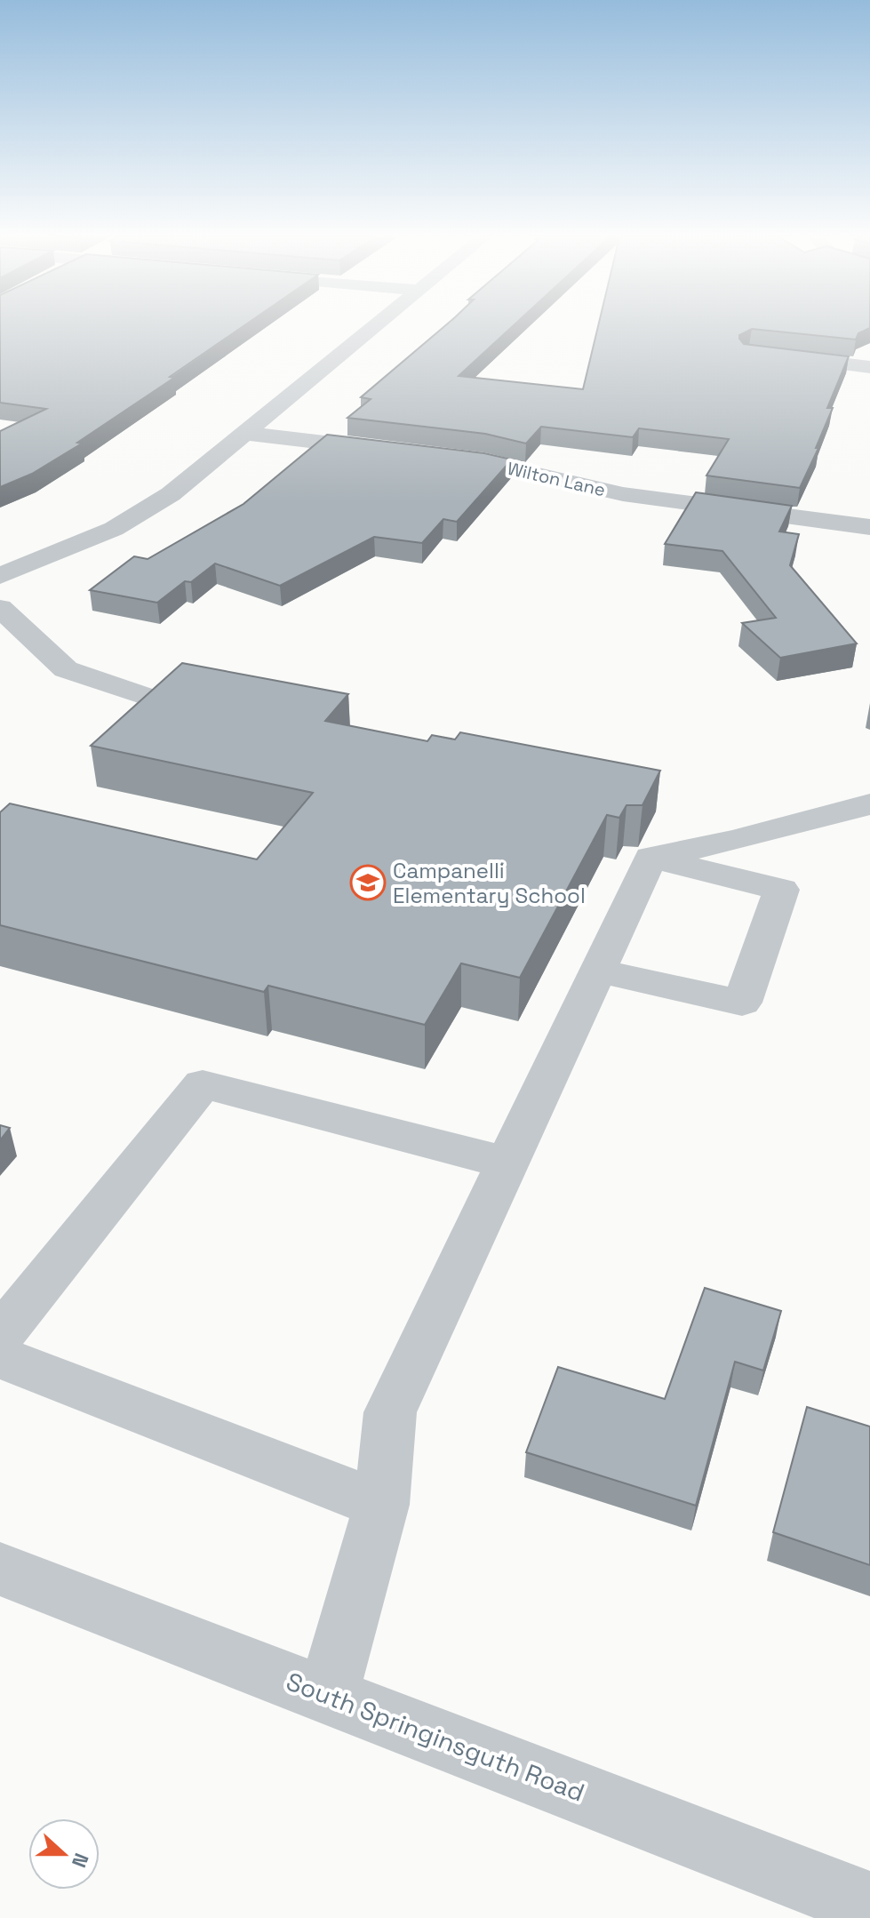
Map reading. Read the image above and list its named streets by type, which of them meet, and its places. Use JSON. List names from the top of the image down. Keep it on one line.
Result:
{"streets":{"street":["Wilton Lane","South Springinsguth Road"]},"places":{"school or university":["Campanelli Elementary School"]},"north":"right"}
